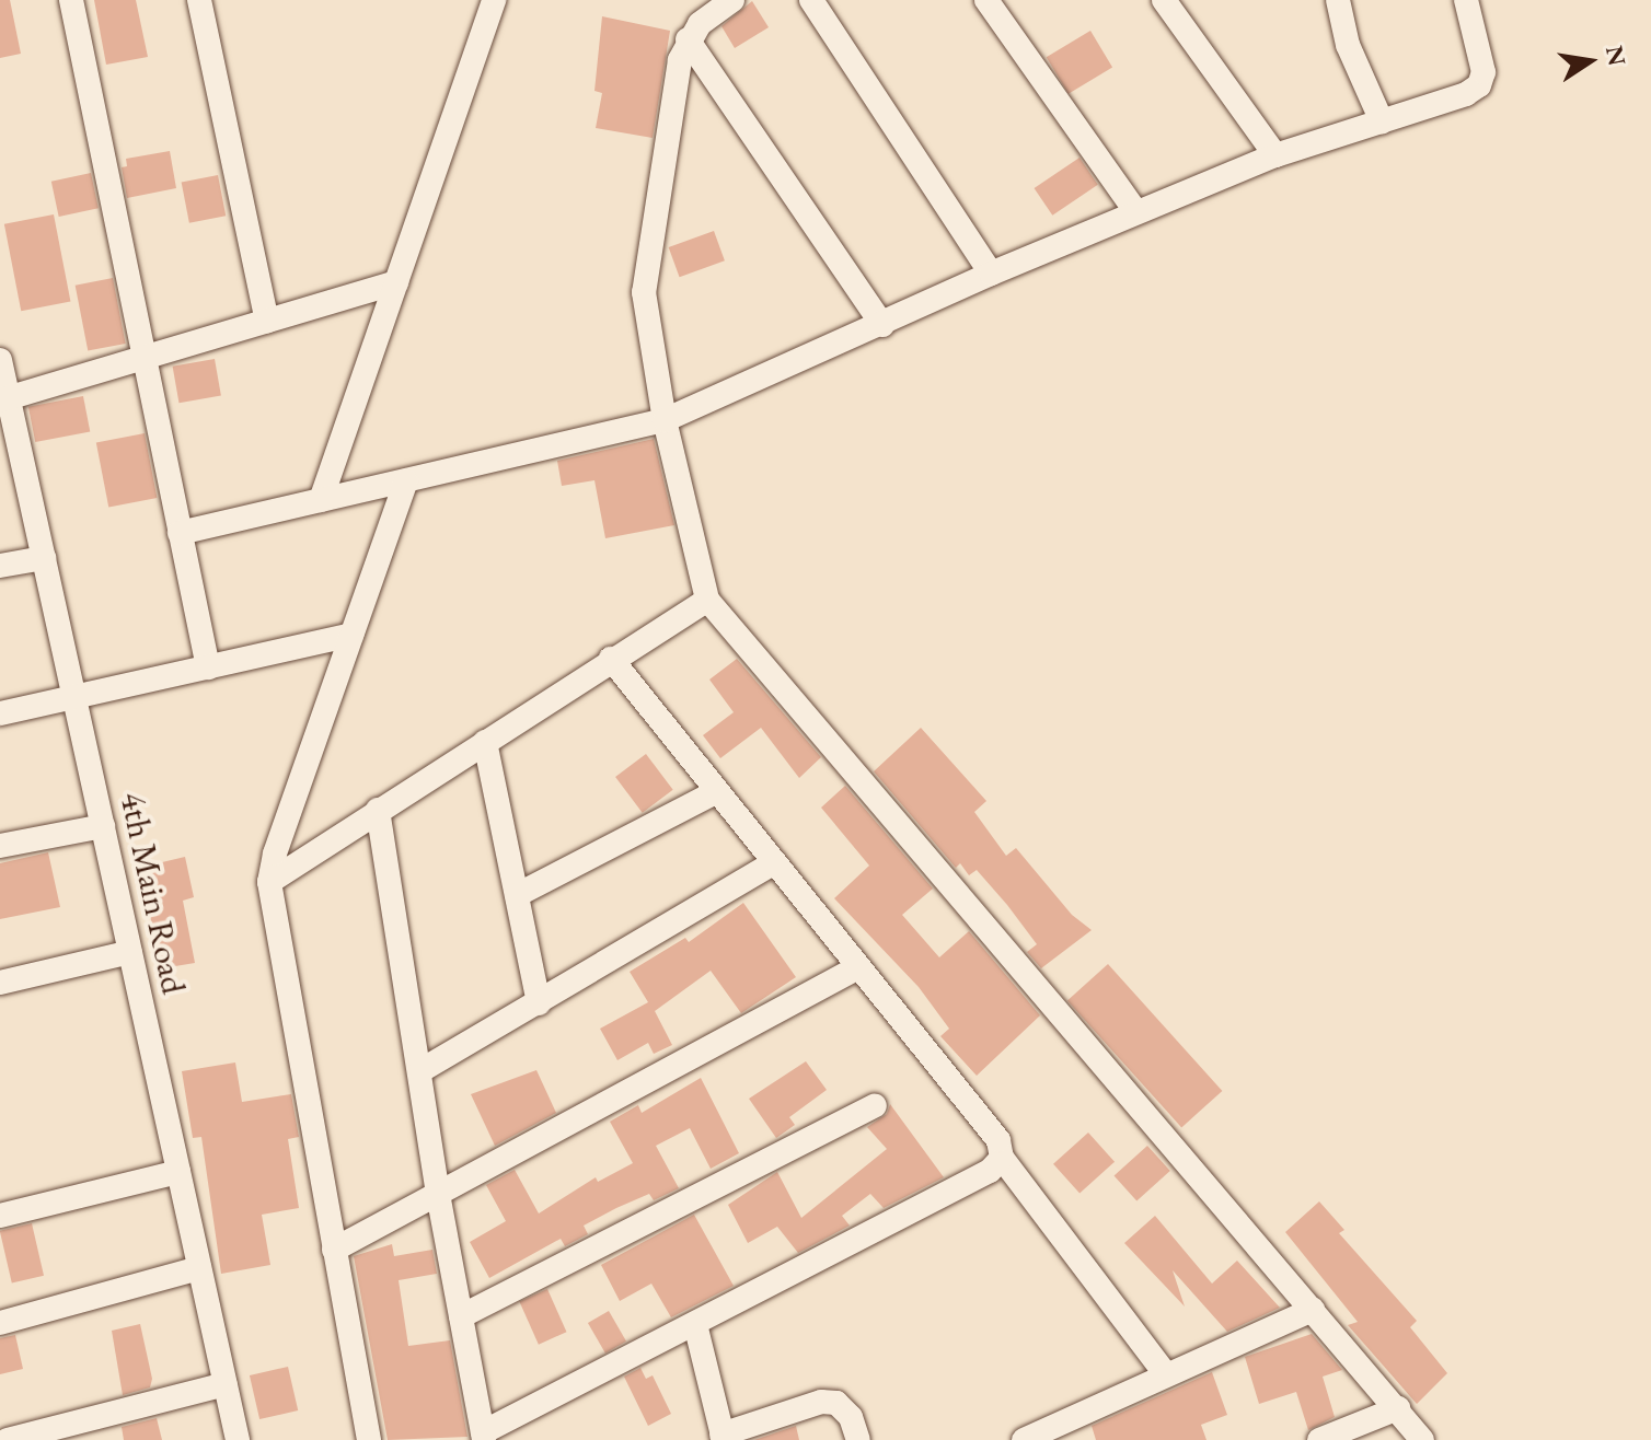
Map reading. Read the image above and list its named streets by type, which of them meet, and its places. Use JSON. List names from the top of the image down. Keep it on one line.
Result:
{"streets":{"street":["4th Main Road"]},"north":"right"}
